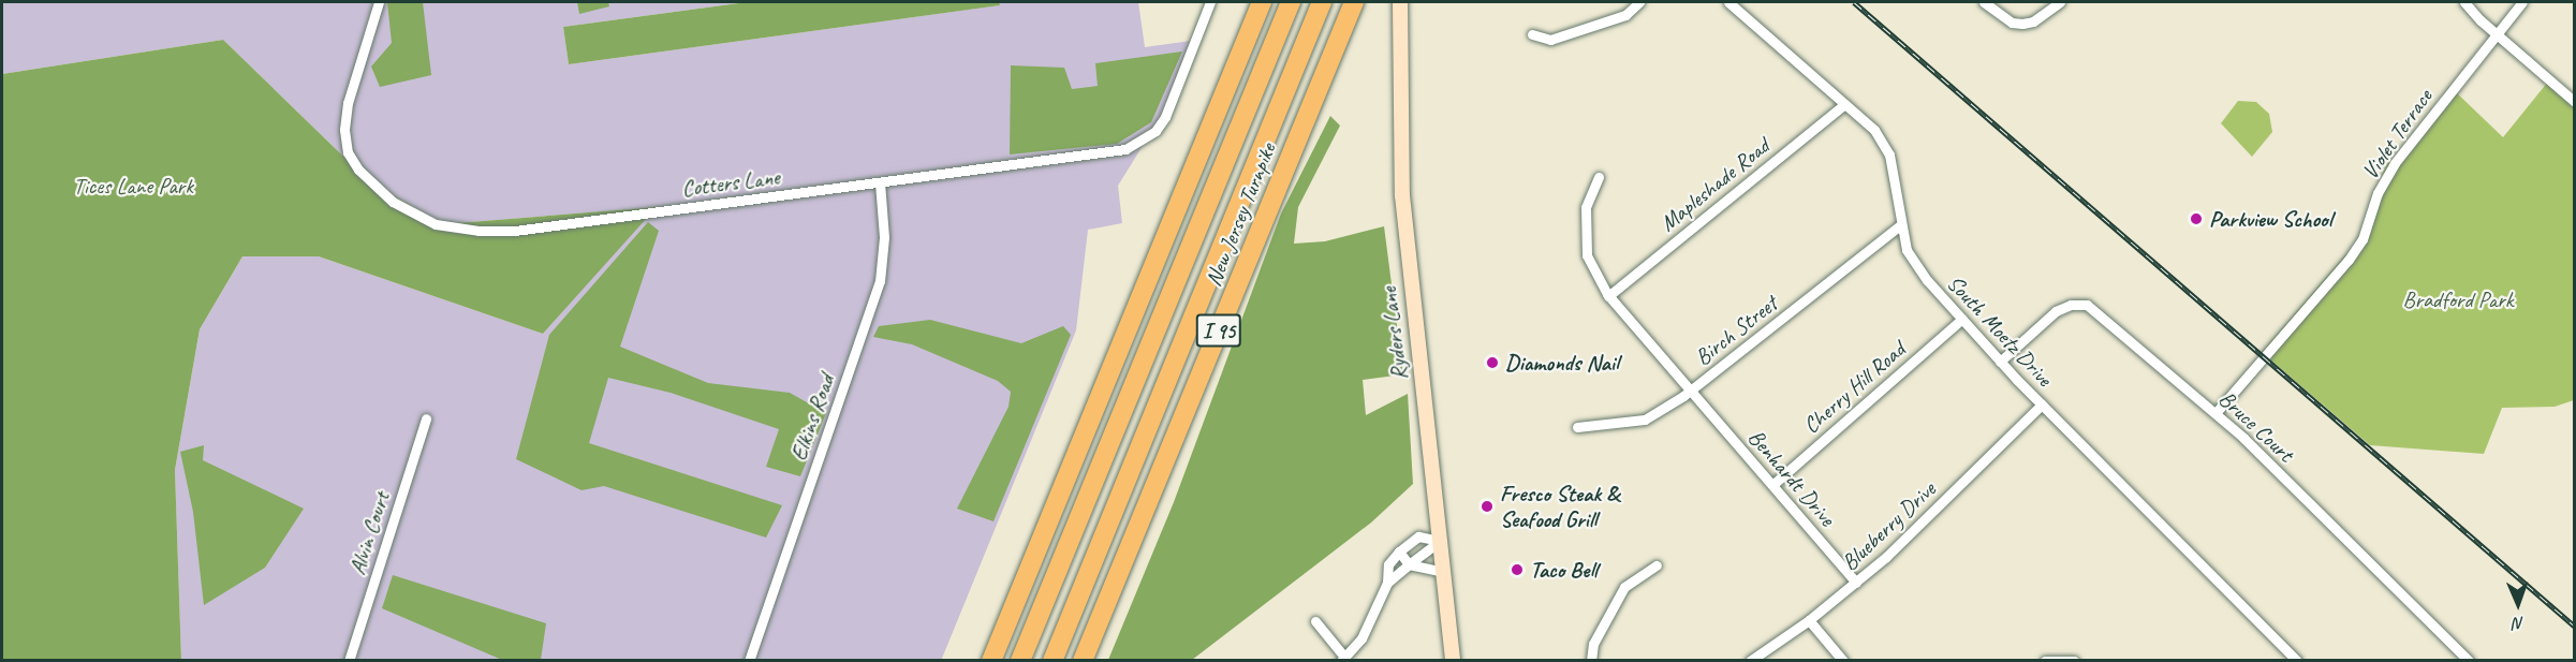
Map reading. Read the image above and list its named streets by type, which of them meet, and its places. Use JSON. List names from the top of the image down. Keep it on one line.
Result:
{"streets":{"highway":["New Jersey Turnpike","I 95"],"main road":["Ryders Lane"],"street":["Violet Terrace","Cotters Lane","Mapleshade Road","Birch Street","South Moetz Drive","Cherry Hill Road","Elkins Road","Bruce Court","Benhardt Drive","Blueberry Drive","Alvin Court"]},"crossings":[["Violet Terrace","Bruce Court"],["Cotters Lane","Elkins Road"],["Mapleshade Road","South Moetz Drive"],["Mapleshade Road","Benhardt Drive"],["Birch Street","South Moetz Drive"],["Birch Street","Benhardt Drive"],["South Moetz Drive","Cherry Hill Road"],["South Moetz Drive","Bruce Court"],["South Moetz Drive","Blueberry Drive"],["Cherry Hill Road","Benhardt Drive"],["Benhardt Drive","Blueberry Drive"]],"parks":["Tices Lane Park","Bradford Park"],"places":["Parkview School","Diamonds Nail","Fresco Steak & Seafood Grill","Taco Bell"],"north":"bottom"}
